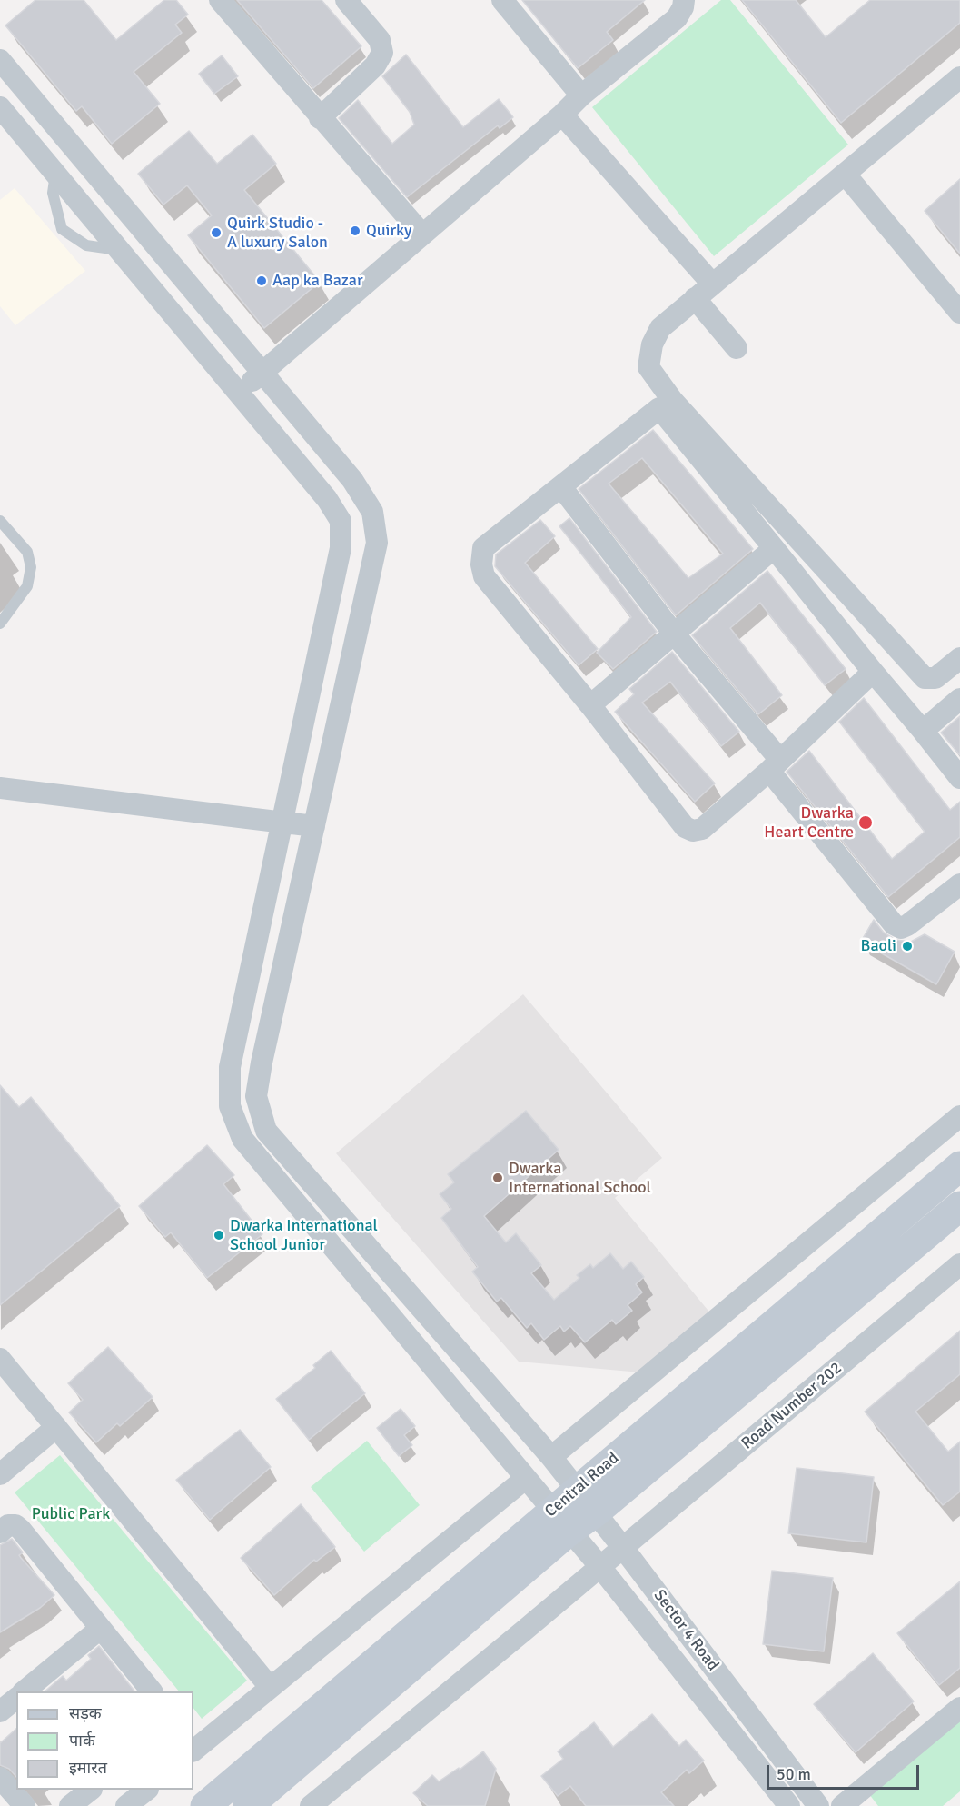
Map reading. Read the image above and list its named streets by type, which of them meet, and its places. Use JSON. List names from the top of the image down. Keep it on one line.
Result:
{"streets":{"main road":["Central Road"],"street":["Road Number 202","Sector 4 Road"]},"crossings":[["Road Number 202","Sector 4 Road"],["Central Road","Sector 4 Road"]],"parks":["Public Park"],"places":["Quirky","Quirk Studio - A luxury Salon","Aap ka Bazar","Dwarka Heart Centre","Baoli","Dwarka International School","Dwarka International School Junior"],"legend":["सड़क","पार्क","इमारत"],"scale_bar":"50 m"}
